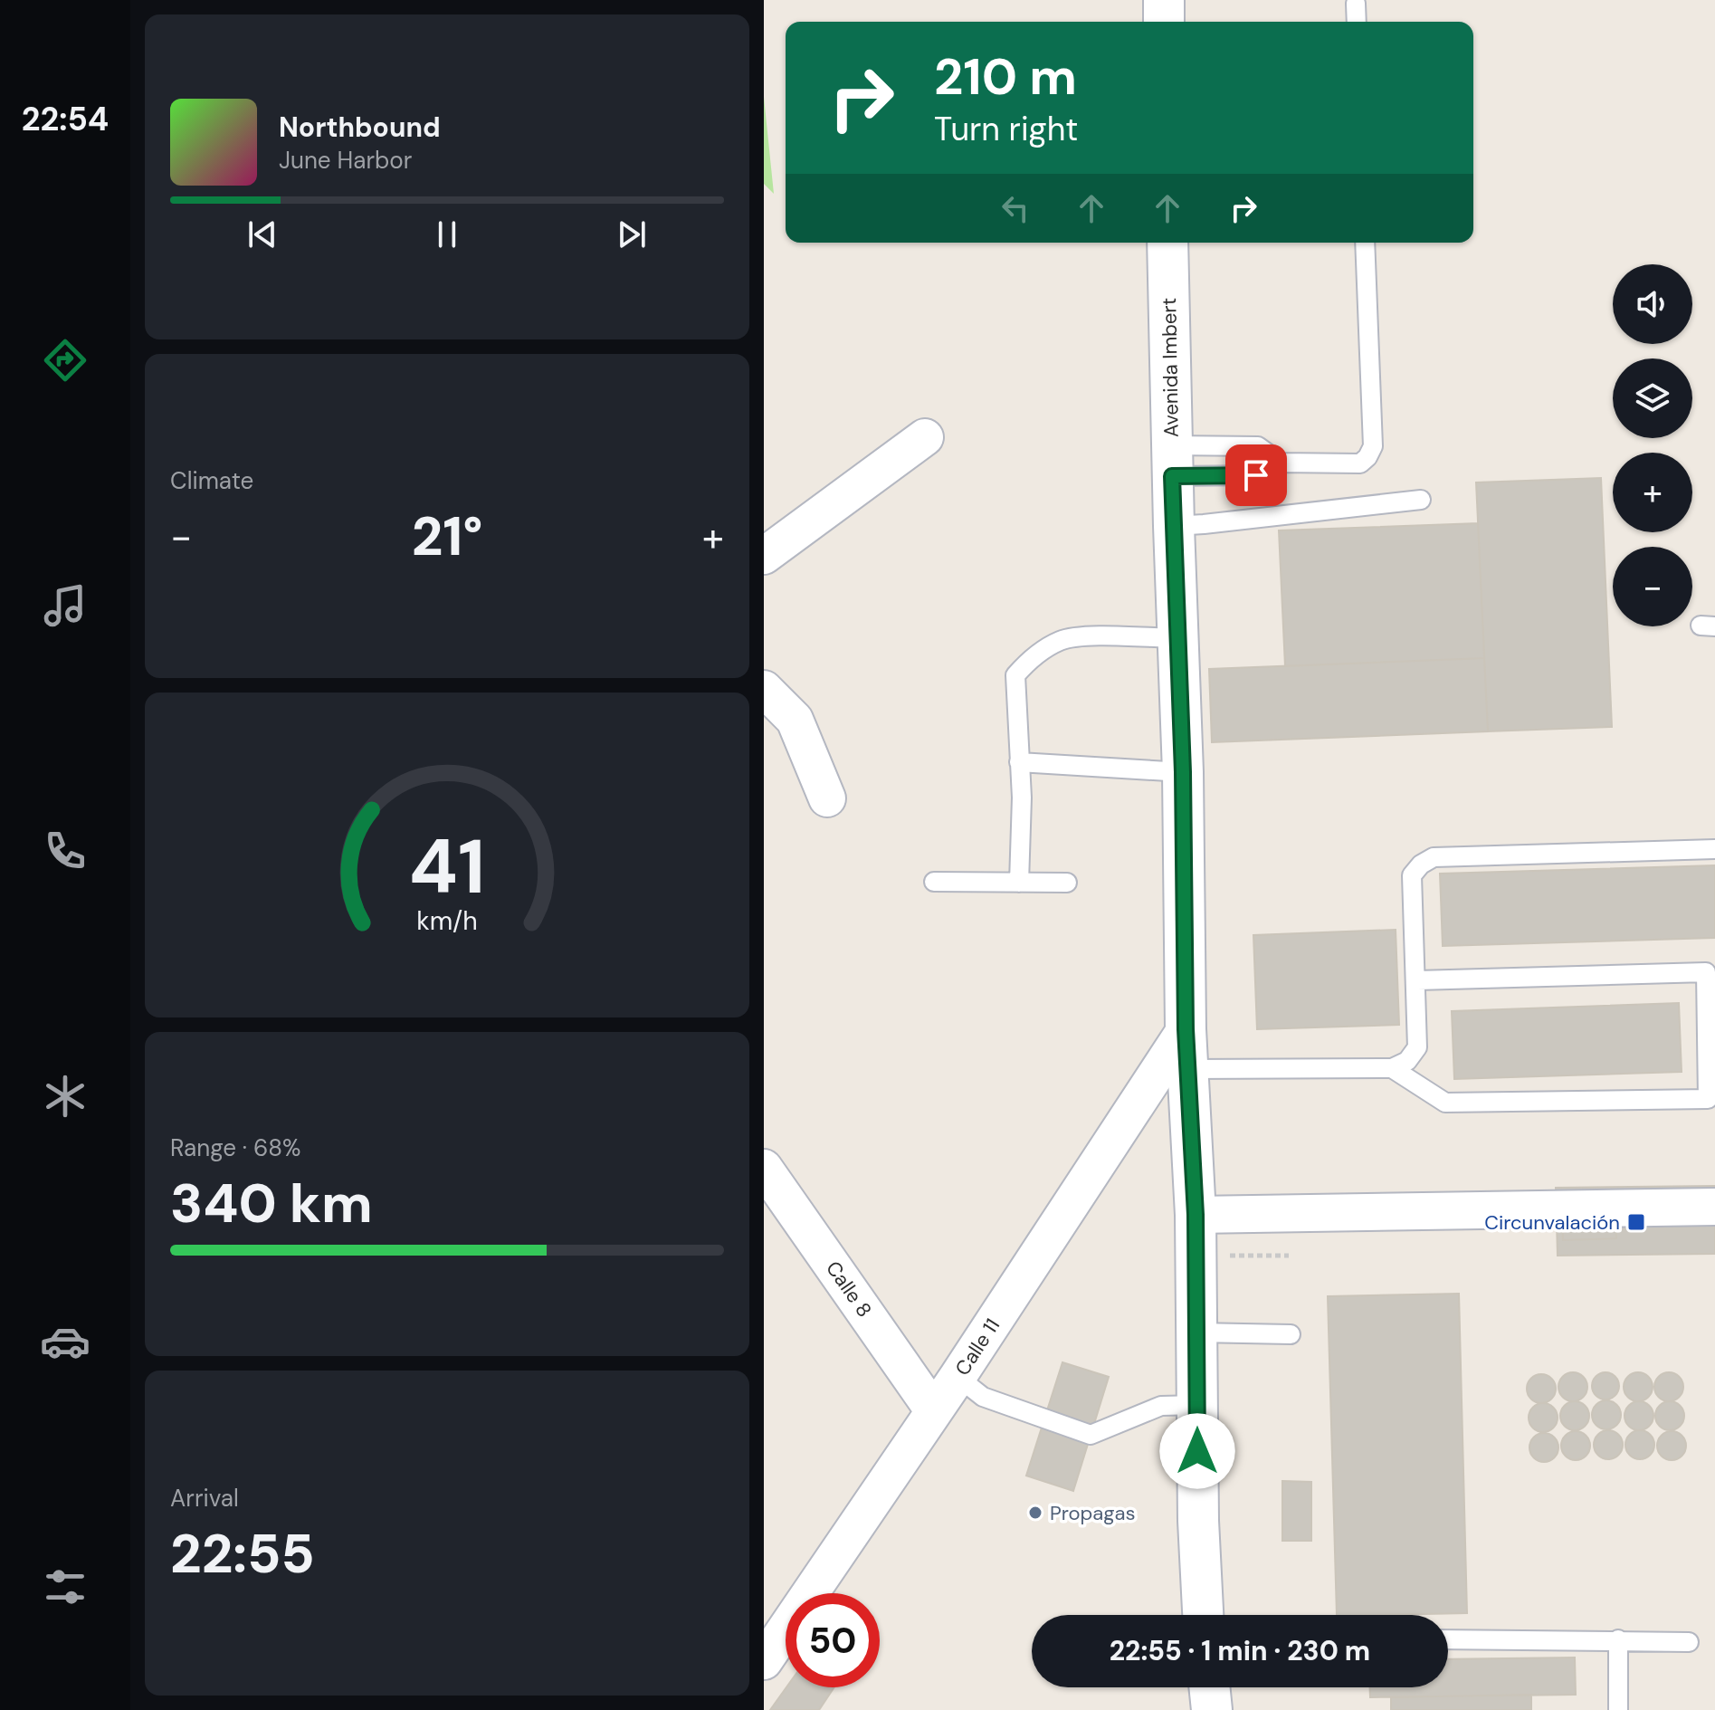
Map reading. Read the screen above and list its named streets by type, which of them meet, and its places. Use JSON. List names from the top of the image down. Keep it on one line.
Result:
{"streets":{"main road":["Avenida Imbert"],"street":["Calle 8","Calle 11"]},"crossings":[["Avenida Imbert","Calle 11"],["Calle 8","Calle 11"]],"places":{"transit":["Circunvalación"],"other":["Propagas"]},"page":{"tabs":"22:54","turn":["210 m","Turn right"],"song":["Northbound","June Harbor"],"map_buttons":["+","−"],"tile":["Climate",["Range · 68%","340 km"],["Arrival","22:55"]],"heat":["−","21°","+"],"limit":"50","trip":"22:55 · 1 min · 230 m","gauge":["41","km/h"]}}
